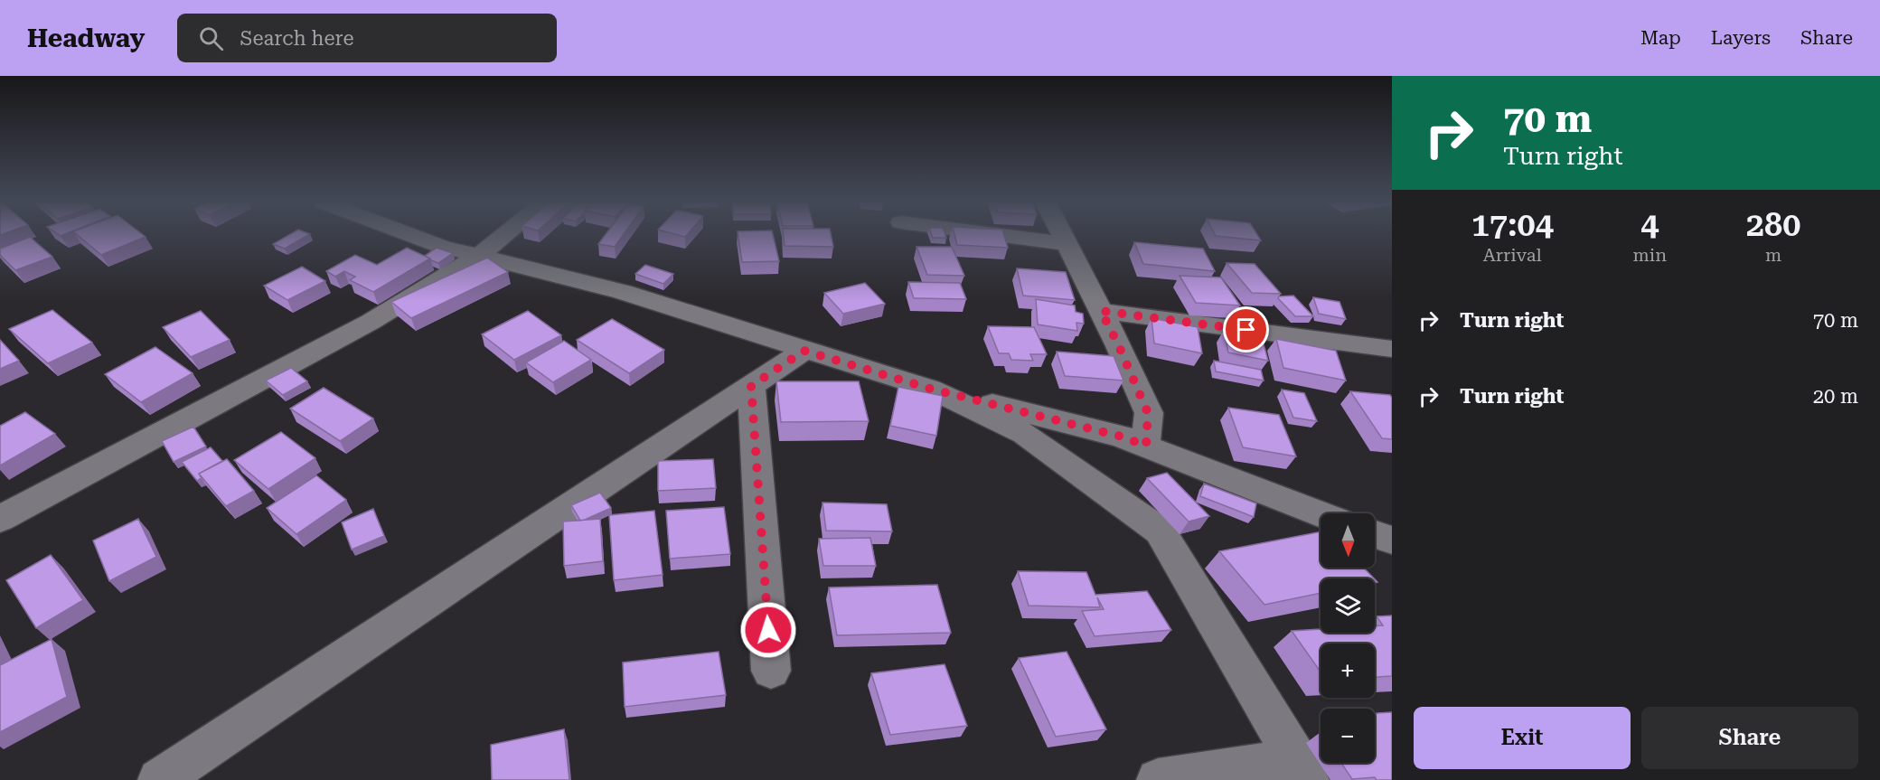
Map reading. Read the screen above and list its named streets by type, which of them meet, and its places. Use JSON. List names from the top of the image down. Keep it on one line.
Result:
{"north":"bottom","page":{"header":"Headway","search":"Search here","nav":["Map","Layers","Share"],"turn":["70 m","Turn right"],"eta":["17:04","Arrival","4","min","280","m"],"list":[{"name":"Turn right","value":"70 m"},{"name":"Turn right","value":"20 m"}],"map_buttons":["+","−"],"buttons":["Exit","Share"]}}
